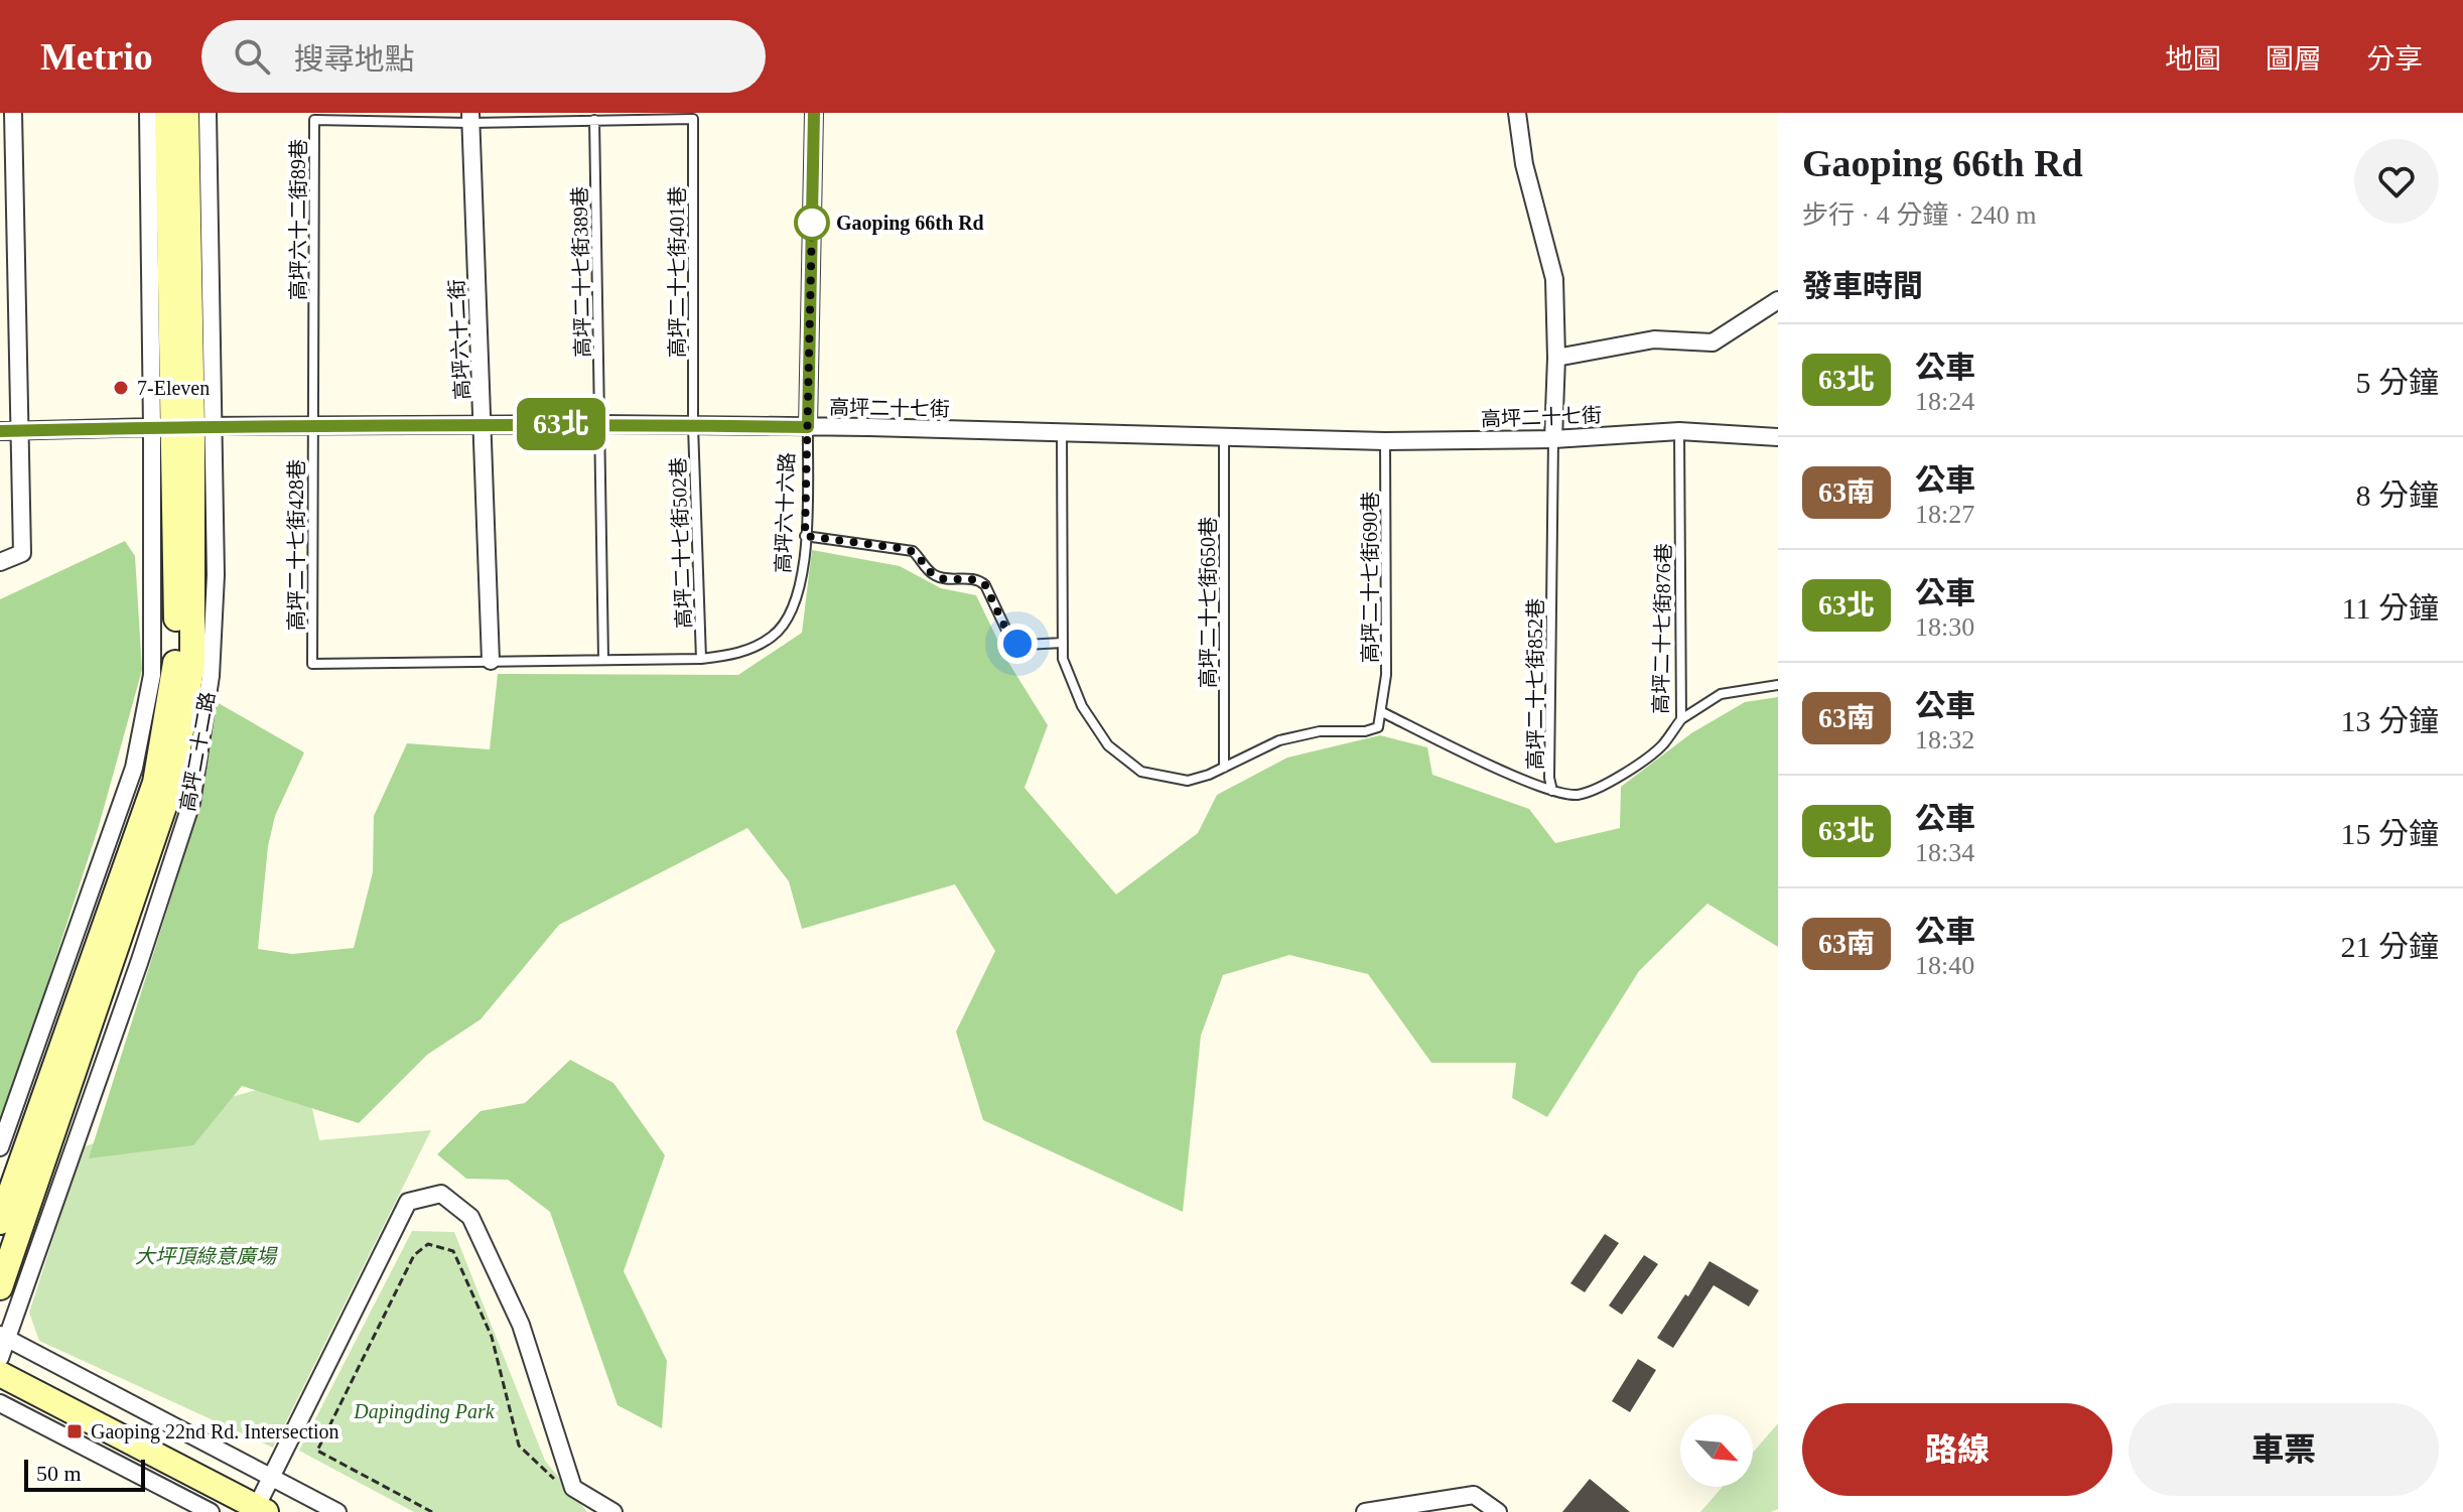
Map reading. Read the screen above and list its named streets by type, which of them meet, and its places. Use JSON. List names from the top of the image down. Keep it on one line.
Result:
{"streets":{"street":["高坪六十二街","高坪二十七街","高坪六十六路","高坪二十二路"],"lane":["高坪六十二街89巷","高坪二十七街389巷","高坪二十七街401巷","高坪二十七街502巷","高坪二十七街428巷","高坪二十七街690巷","高坪二十七街650巷","高坪二十七街876巷","高坪二十七街852巷"]},"crossings":[["高坪六十二街89巷","高坪六十二街"],["高坪六十二街89巷","高坪二十七街"],["高坪六十二街89巷","高坪二十七街428巷"],["高坪二十七街389巷","高坪二十七街401巷"],["高坪二十七街389巷","高坪二十七街"],["高坪二十七街389巷","高坪六十六路"],["高坪二十七街401巷","高坪二十七街"],["高坪二十七街401巷","高坪二十七街502巷"],["高坪六十二街","高坪二十七街"],["高坪六十二街","高坪六十六路"],["高坪二十七街","高坪六十六路"],["高坪二十七街","高坪二十七街502巷"],["高坪二十七街","高坪二十七街428巷"],["高坪二十七街","高坪二十七街690巷"],["高坪二十七街","高坪二十七街650巷"],["高坪二十七街","高坪二十七街876巷"],["高坪二十七街","高坪二十七街852巷"],["高坪二十七街","高坪二十二路"],["高坪六十六路","高坪二十七街502巷"],["高坪六十六路","高坪二十七街428巷"],["高坪二十七街690巷","高坪二十七街852巷"],["高坪二十七街876巷","高坪二十七街852巷"]],"parks":["大坪頂綠意廣場","Dapingding Park"],"places":{"other":["Gaoping 66th Rd","7-Eleven"],"transit":["Gaoping 22nd Rd. Intersection"]},"lines":["bus line 63北"],"scale_bar":"50 m","north":"bottom right","page":{"header":"Metrio","search":"搜尋地點","nav":["地圖","圖層","分享"],"on_map":"63北","heading":[["Gaoping 66th Rd","步行 · 4 分鐘 · 240 m"],"發車時間"],"list":[{"mark":"63北","name":"公車","note":"18:24","value":"5 分鐘"},{"mark":"63南","name":"公車","note":"18:27","value":"8 分鐘"},{"mark":"63北","name":"公車","note":"18:30","value":"11 分鐘"},{"mark":"63南","name":"公車","note":"18:32","value":"13 分鐘"},{"mark":"63北","name":"公車","note":"18:34","value":"15 分鐘"},{"mark":"63南","name":"公車","note":"18:40","value":"21 分鐘"}],"buttons":["路線","車票"],"scale":"50 m"}}
